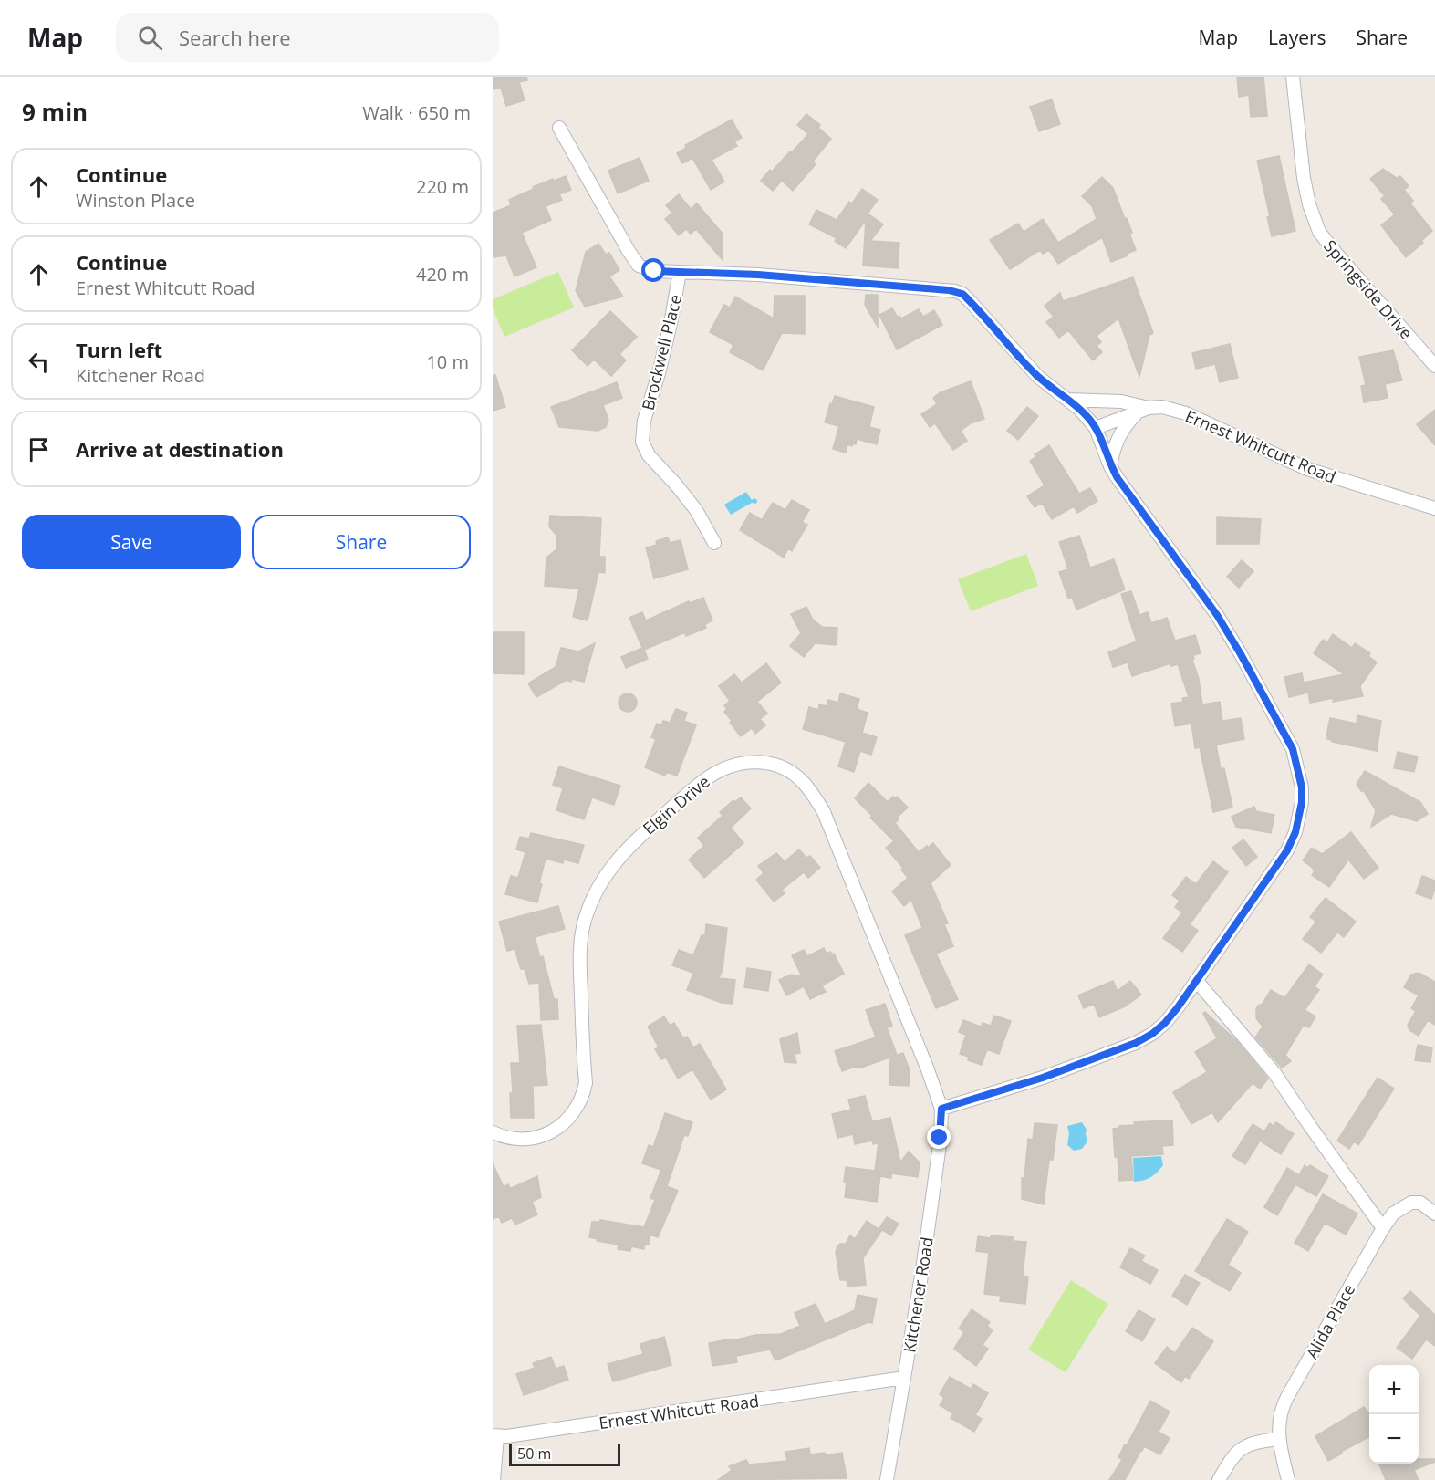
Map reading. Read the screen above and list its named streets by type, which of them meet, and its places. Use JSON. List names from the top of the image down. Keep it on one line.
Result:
{"streets":{"street":["Springside Drive","Brockwell Place","Ernest Whitcutt Road","Elgin Drive","Kitchener Road","Alida Place"]},"crossings":[["Ernest Whitcutt Road","Kitchener Road"],["Elgin Drive","Kitchener Road"]],"scale_bar":"50 m","page":{"header":"Map","search":"Search here","nav":["Map","Layers","Share"],"heading":["9 min","Walk · 650 m"],"list":[["Continue","Winston Place","220 m"],["Continue","Ernest Whitcutt Road","420 m"],["Turn left","Kitchener Road","10 m"],"Arrive at destination"],"buttons":["Save","Share"],"map_buttons":["+","−"],"scale":"50 m"}}
